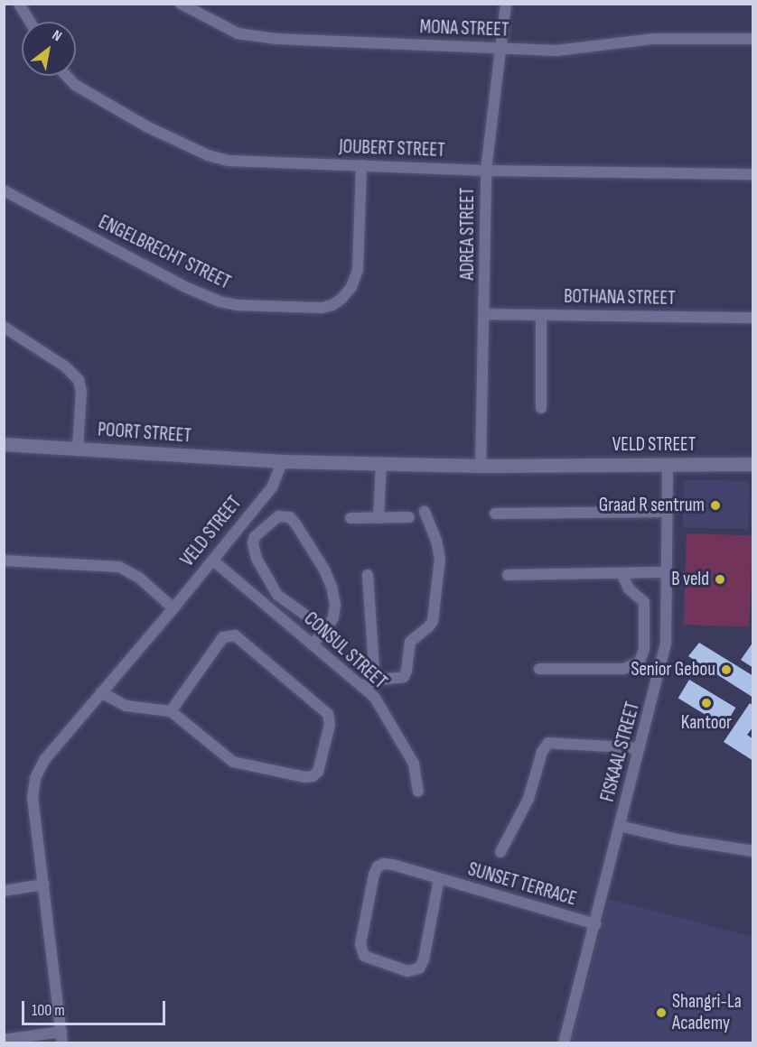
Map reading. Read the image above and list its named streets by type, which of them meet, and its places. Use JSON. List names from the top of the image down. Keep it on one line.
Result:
{"streets":{"street":["MONA STREET","JOUBERT STREET","ADREA STREET","ENGELBRECHT STREET","BOTHANA STREET","POORT STREET","VELD STREET","CONSUL STREET","FISKAAL STREET","SUNSET TERRACE"]},"crossings":[["MONA STREET","ADREA STREET"],["JOUBERT STREET","ADREA STREET"],["JOUBERT STREET","ENGELBRECHT STREET"],["ADREA STREET","BOTHANA STREET"],["ADREA STREET","VELD STREET"],["POORT STREET","VELD STREET"],["VELD STREET","CONSUL STREET"],["VELD STREET","FISKAAL STREET"],["FISKAAL STREET","SUNSET TERRACE"]],"places":["Graad R sentrum","B veld","Senior Gebou","Kantoor","Shangri-La Academy"],"scale_bar":"100 m","north":"top right"}
